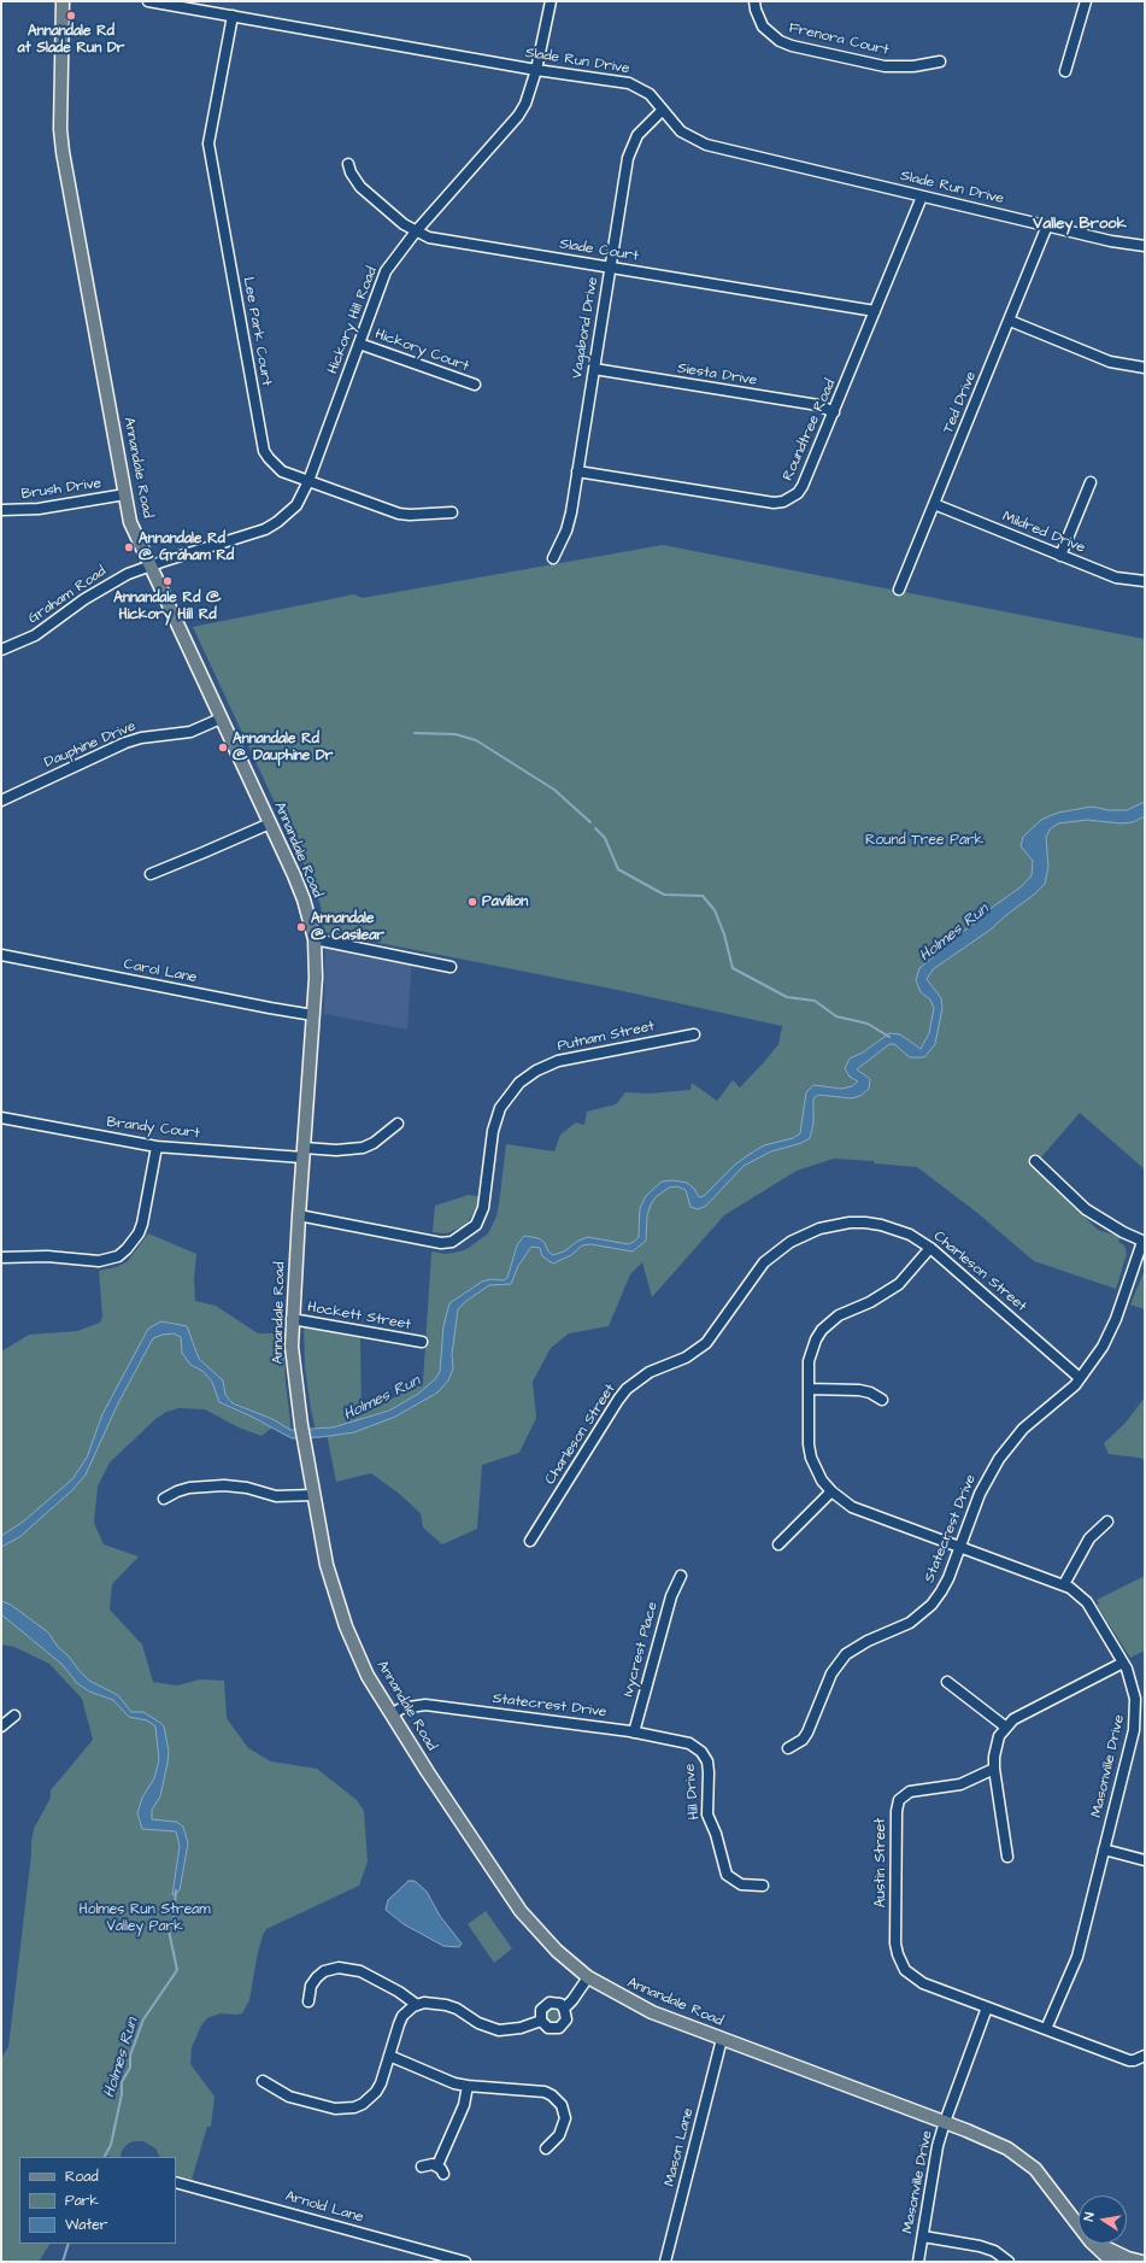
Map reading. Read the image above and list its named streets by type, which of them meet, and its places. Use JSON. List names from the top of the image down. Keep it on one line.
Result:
{"streets":{"main road":["Annandale Road"],"street":["Frenora Court","Slade Run Drive","Slade Court","Hickory Hill Road","Vagabond Drive","Lee Park Court","Hickory Court","Siesta Drive","Ted Drive","Roundtree Road","Brush Drive","Mildred Drive","Graham Road","Dauphine Drive","Carol Lane","Putnam Street","Brandy Court","Charleson Street","Hockett Street","Statecrest Drive","Ivycrest Place","Masonville Drive","Hill Drive","Austin Street","Mason Lane","Arnold Lane"]},"crossings":[["Slade Run Drive","Hickory Hill Road"],["Slade Run Drive","Vagabond Drive"],["Slade Run Drive","Lee Park Court"],["Slade Run Drive","Ted Drive"],["Slade Run Drive","Roundtree Road"],["Slade Court","Hickory Hill Road"],["Slade Court","Vagabond Drive"],["Slade Court","Roundtree Road"],["Hickory Hill Road","Lee Park Court"],["Hickory Hill Road","Hickory Court"],["Hickory Hill Road","Annandale Road"],["Hickory Hill Road","Graham Road"],["Vagabond Drive","Siesta Drive"],["Vagabond Drive","Roundtree Road"],["Siesta Drive","Roundtree Road"],["Ted Drive","Mildred Drive"],["Annandale Road","Brush Drive"],["Annandale Road","Graham Road"],["Annandale Road","Dauphine Drive"],["Annandale Road","Carol Lane"],["Annandale Road","Putnam Street"],["Annandale Road","Brandy Court"],["Annandale Road","Hockett Street"],["Annandale Road","Statecrest Drive"],["Annandale Road","Masonville Drive"],["Annandale Road","Mason Lane"],["Charleson Street","Statecrest Drive"],["Charleson Street","Masonville Drive"],["Statecrest Drive","Ivycrest Place"],["Statecrest Drive","Masonville Drive"],["Statecrest Drive","Hill Drive"],["Masonville Drive","Austin Street"]],"districts":["Valley Brook"],"water":["Holmes Run"],"parks":["Round Tree Park","Holmes Run Stream Valley Park"],"places":["Annandale Rd at Slade Run Dr","Annandale Rd @ Graham Rd","Annandale Rd @ Hickory Hill Rd","Annandale Rd @ Dauphine Dr","Pavilion","Annandale @ Casilear"],"legend":["Road","Park","Water"],"north":"left"}
